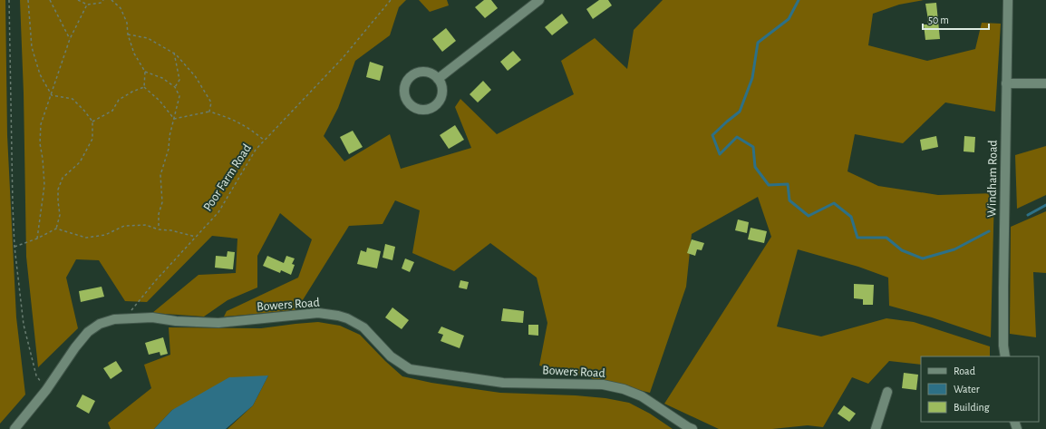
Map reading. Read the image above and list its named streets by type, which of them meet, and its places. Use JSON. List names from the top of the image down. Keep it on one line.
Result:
{"streets":{"street":["Windham Road","Bowers Road"],"path":["Poor Farm Road"]},"crossings":[["Poor Farm Road","Bowers Road"]],"legend":["Road","Water","Building"],"scale_bar":"50 m"}
